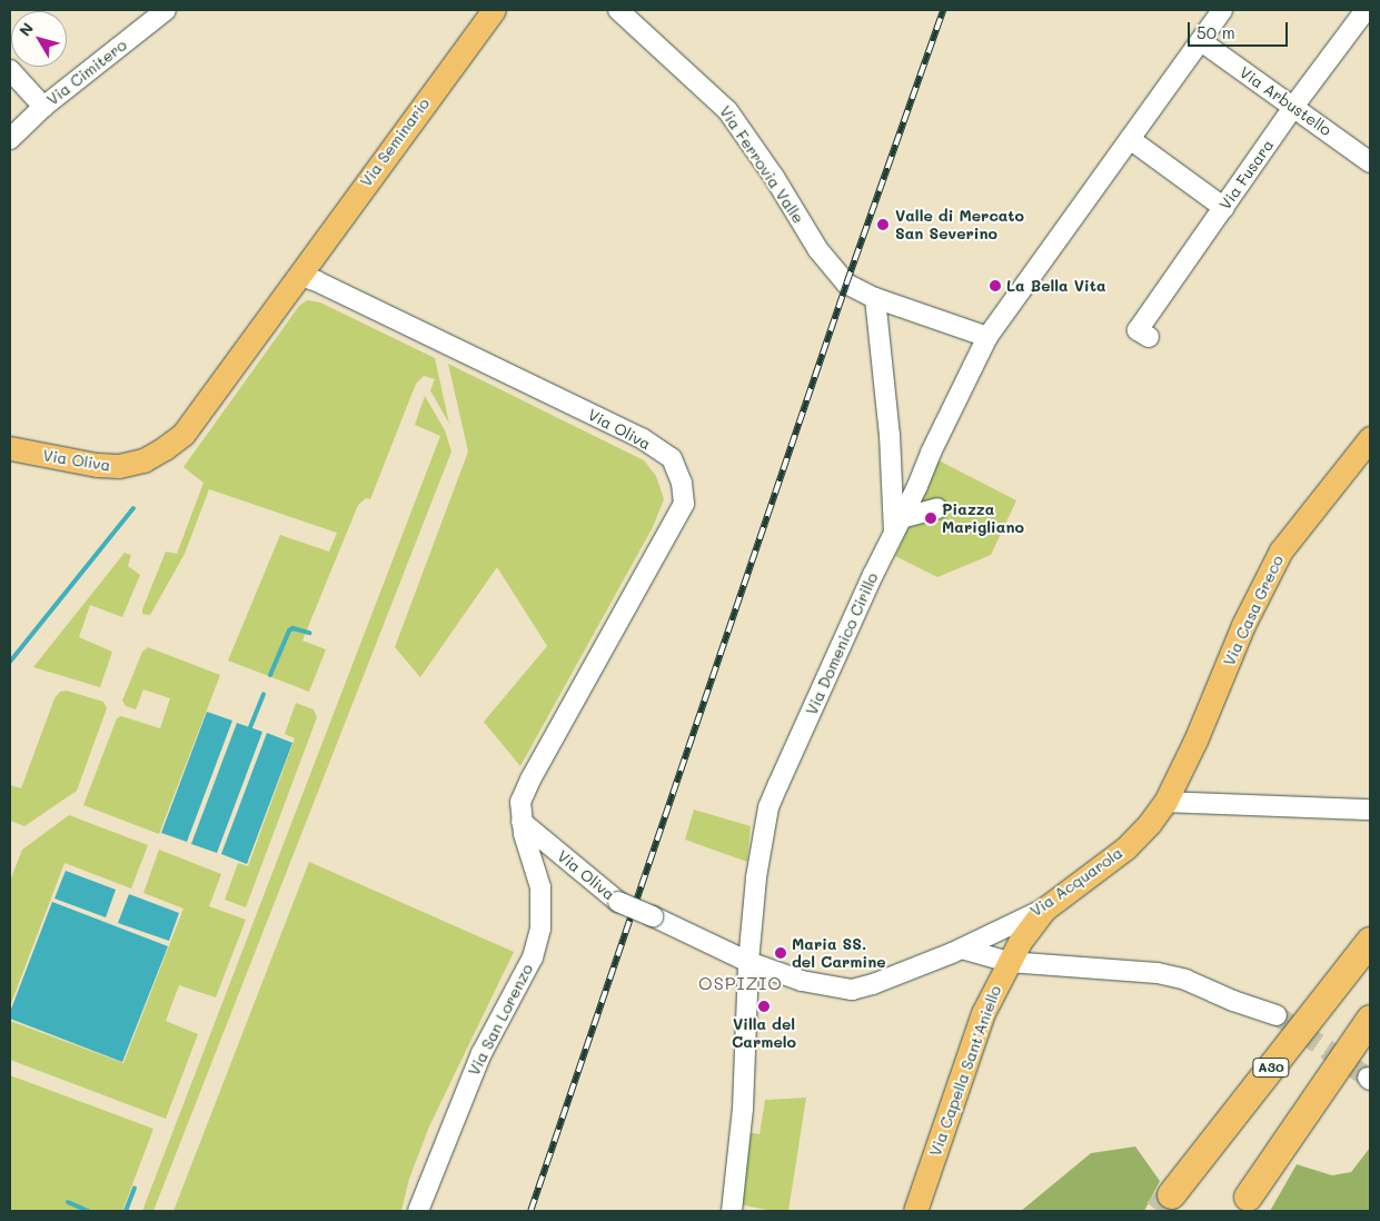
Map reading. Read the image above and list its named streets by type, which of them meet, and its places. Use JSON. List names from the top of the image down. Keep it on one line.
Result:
{"streets":{"highway":["A30"],"main road":["Via Seminario","Via Oliva","Via Casa Greco","Via Acquarola","Via Capella Sant'Aniello"],"street":["Via Cimitero","Via Arbustello","Via Ferrovia Valle","Via Fusara","Via Domenico Cirillo","Via San Lorenzo"]},"crossings":[["Via Arbustello","Via Fusara"],["Via Arbustello","Via Domenico Cirillo"],["Via Seminario","Via Oliva"],["Via Ferrovia Valle","Via Domenico Cirillo"],["Via Oliva","Via Domenico Cirillo"],["Via Oliva","Via Acquarola"],["Via Oliva","Via San Lorenzo"],["Via Casa Greco","Via Acquarola"],["Via Domenico Cirillo","Via Acquarola"],["Via Acquarola","Via Capella Sant'Aniello"]],"districts":["OSPIZIO"],"places":["Valle di Mercato San Severino","La Bella Vita","Piazza Marigliano","Maria SS. del Carmine","Villa del Carmelo"],"scale_bar":"50 m","north":"top left"}
